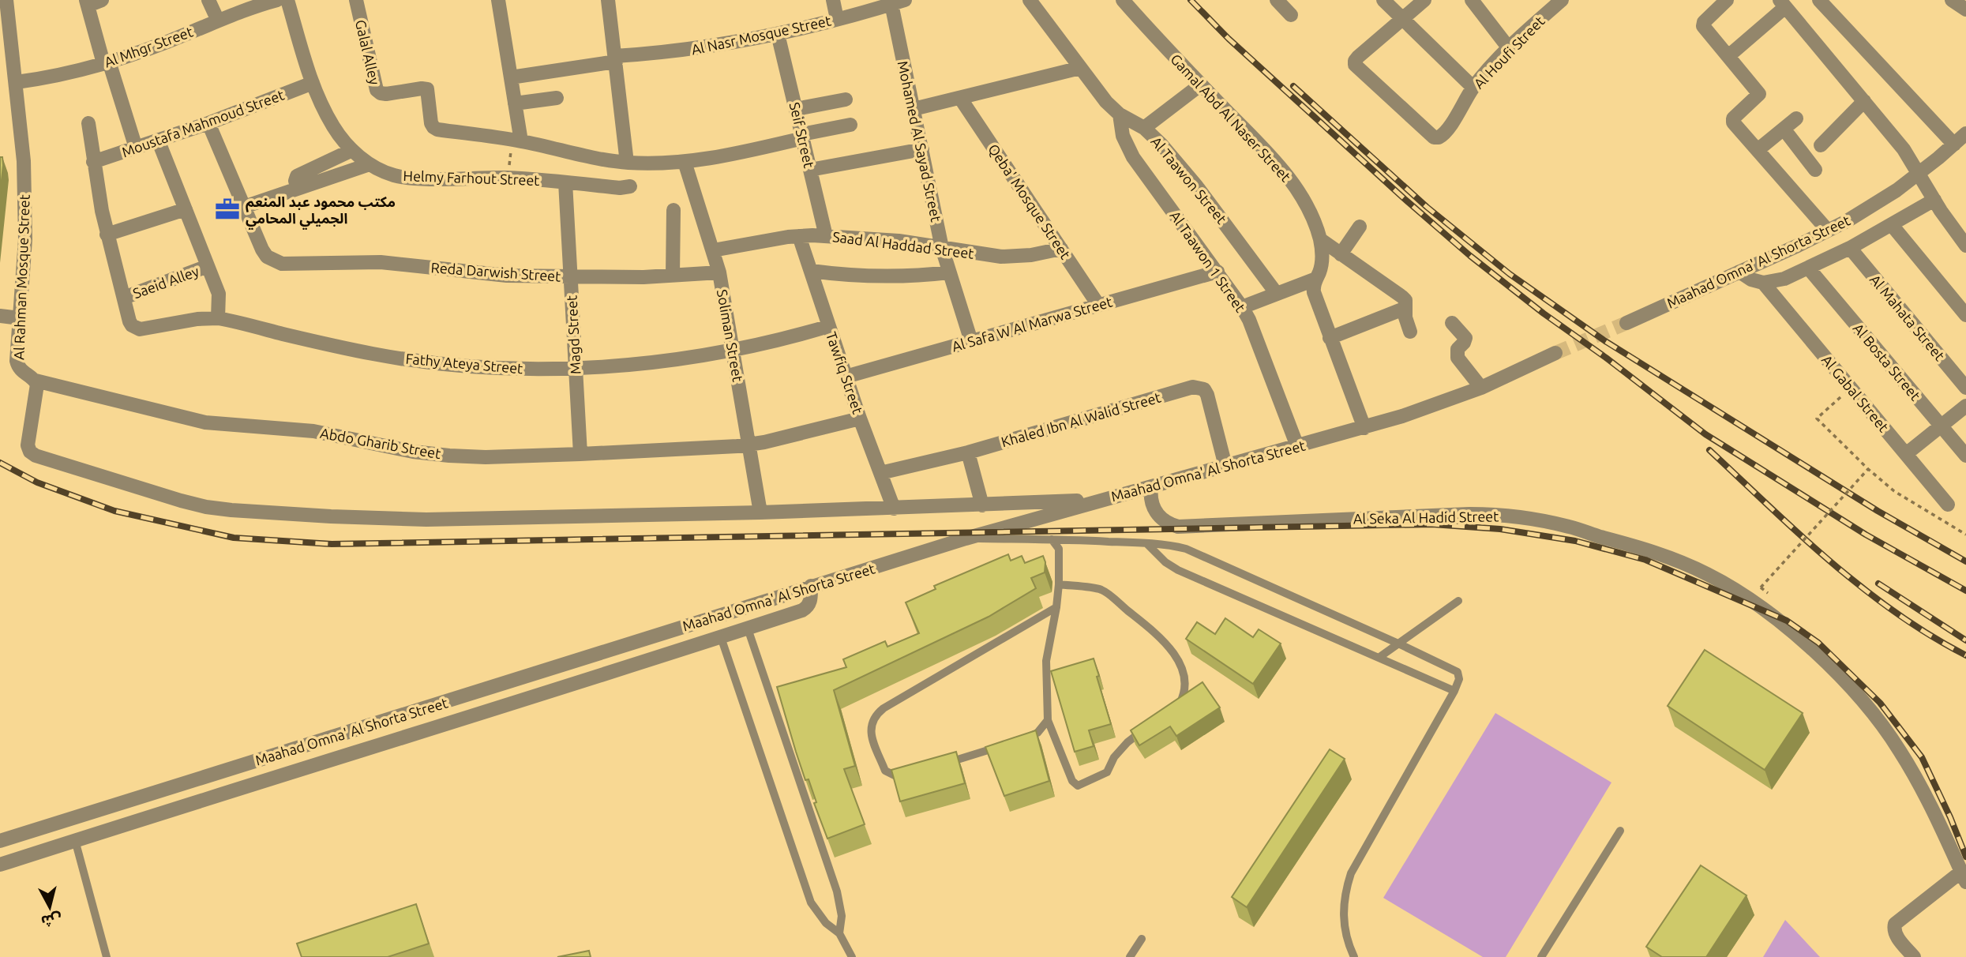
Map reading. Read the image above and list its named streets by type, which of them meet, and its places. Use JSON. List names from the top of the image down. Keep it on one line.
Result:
{"streets":{"street":["Al Nasr Mosque Street","Al Mhgr Street","Galal Alley","Al Houfi Street","Gamal Abd Al Naser Street","Moustafa Mahmoud Street","Seif Street","Mohamed Al Sayad Street","Helmy Farhout Street","Al Taawon Street","Qeba' Mosque Street","Saad Al Haddad Street","Al Taawon 1 Street","Maahad Omna' Al Shorta Street","Reda Darwish Street","Al Rahman Mosque Street","Saeid Alley","Al Mahata Street","Al Safa W Al Marwa Street","Magd Street","Soliman Street","Al Bosta Street","Fathy Ateya Street","Tawfiq Street","Al Gabal Street","Khaled Ibn Al Walid Street","Abdo Gharib Street","Al Seka Al Hadid Street"]},"crossings":[["Al Nasr Mosque Street","Seif Street"],["Al Nasr Mosque Street","Mohamed Al Sayad Street"],["Al Mhgr Street","Al Rahman Mosque Street"],["Gamal Abd Al Naser Street","Maahad Omna' Al Shorta Street"],["Moustafa Mahmoud Street","Helmy Farhout Street"],["Moustafa Mahmoud Street","Fathy Ateya Street"],["Seif Street","Saad Al Haddad Street"],["Mohamed Al Sayad Street","Saad Al Haddad Street"],["Mohamed Al Sayad Street","Al Safa W Al Marwa Street"],["Helmy Farhout Street","Magd Street"],["Al Taawon Street","Al Taawon 1 Street"],["Qeba' Mosque Street","Saad Al Haddad Street"],["Qeba' Mosque Street","Al Safa W Al Marwa Street"],["Saad Al Haddad Street","Soliman Street"],["Saad Al Haddad Street","Tawfiq Street"],["Al Taawon 1 Street","Maahad Omna' Al Shorta Street"],["Al Taawon 1 Street","Al Safa W Al Marwa Street"],["Maahad Omna' Al Shorta Street","Khaled Ibn Al Walid Street"],["Maahad Omna' Al Shorta Street","Al Seka Al Hadid Street"],["Reda Darwish Street","Magd Street"],["Reda Darwish Street","Soliman Street"],["Al Rahman Mosque Street","Abdo Gharib Street"],["Saeid Alley","Fathy Ateya Street"],["Al Safa W Al Marwa Street","Tawfiq Street"],["Magd Street","Fathy Ateya Street"],["Magd Street","Abdo Gharib Street"],["Soliman Street","Fathy Ateya Street"],["Soliman Street","Abdo Gharib Street"],["Fathy Ateya Street","Tawfiq Street"],["Tawfiq Street","Khaled Ibn Al Walid Street"],["Tawfiq Street","Abdo Gharib Street"]],"places":{"office":["مكتب محمود عبد المنعم الجميلي المحامي"]},"north":"bottom"}
